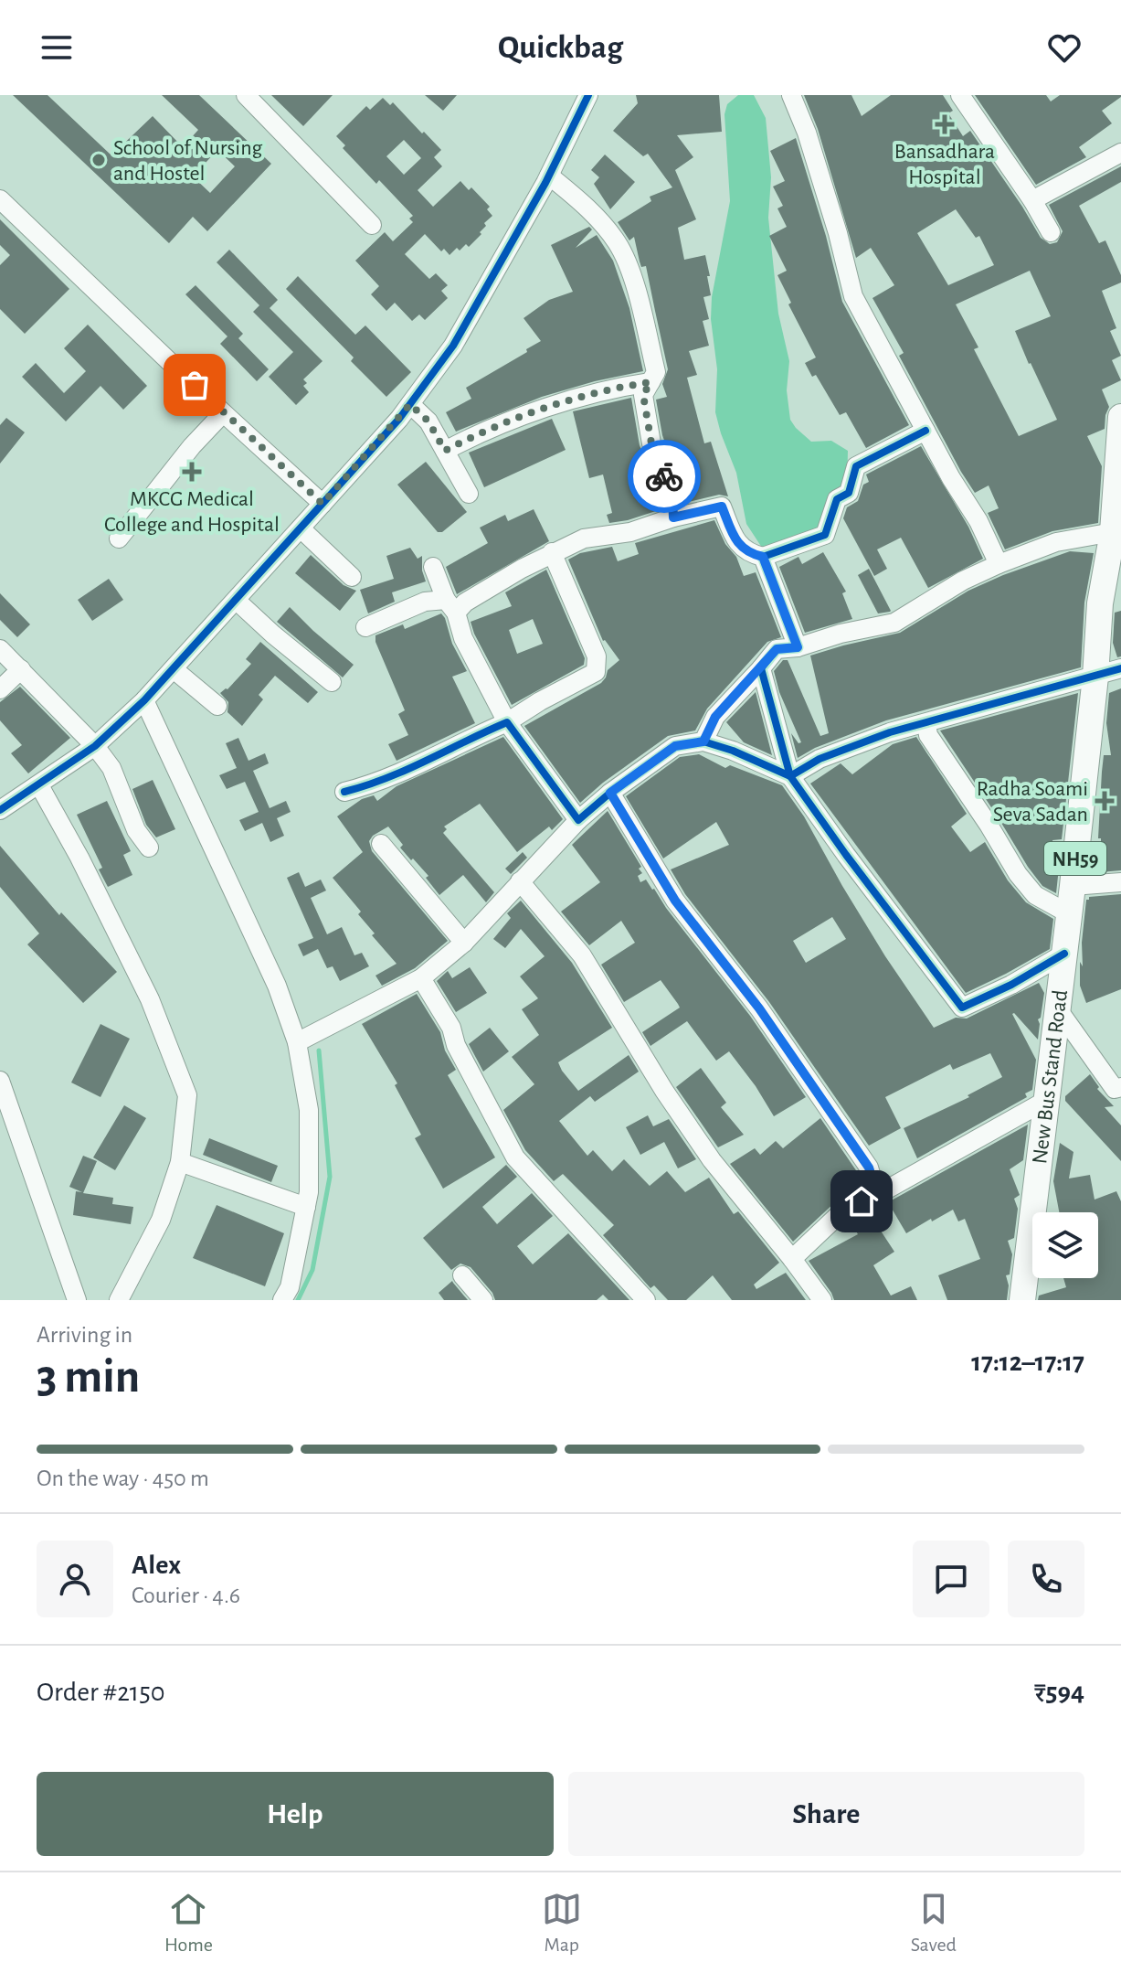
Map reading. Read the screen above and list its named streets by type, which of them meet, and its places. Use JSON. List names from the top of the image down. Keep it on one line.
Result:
{"streets":{"highway":["NH59","New Bus Stand Road"]},"places":{"health":["Bansadhara Hospital","MKCG Medical College and Hospital","Radha Soami Seva Sadan"],"other":["School of Nursing and Hostel"]},"page":{"header":"Quickbag","heading":["3 min","Arriving in","17:12–17:17"],"panel":["Alex","Courier · 4.6","Order #2150","₹594"],"bar":"On the way · 450 m","buttons":["Help","Share"],"tabs":["Home","Map","Saved"]}}
